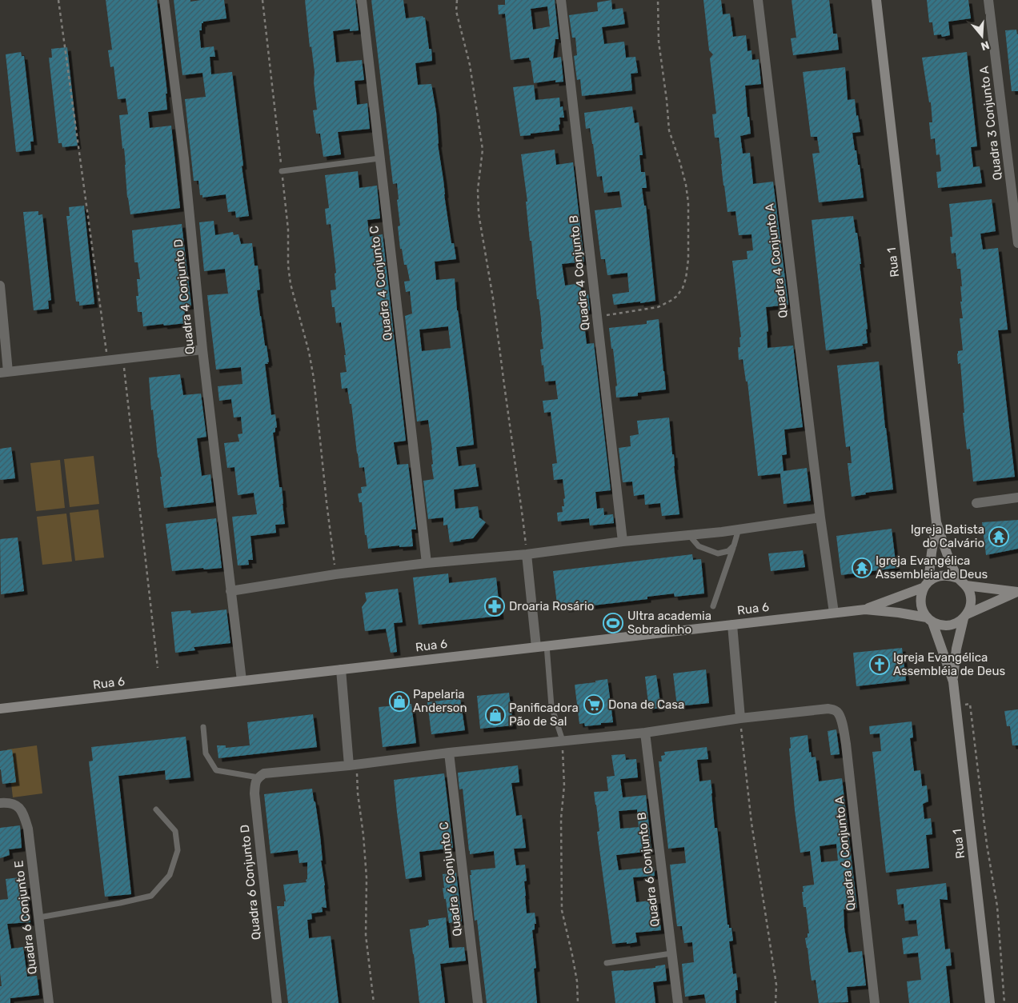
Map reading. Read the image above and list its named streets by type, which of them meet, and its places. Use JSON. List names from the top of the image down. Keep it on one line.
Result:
{"streets":{"street":["Quadra 3 Conjunto A","Quadra 4 Conjunto A","Rua 1","Quadra 4 Conjunto B","Quadra 4 Conjunto C","Quadra 4 Conjunto D","Rua 6","Quadra 6 Conjunto A","Quadra 6 Conjunto B","Quadra 6 Conjunto C","Quadra 6 Conjunto D","Quadra 6 Conjunto E"]},"crossings":[["Quadra 4 Conjunto A","Rua 6"],["Quadra 4 Conjunto D","Rua 6"]],"places":{"temple":["Igreja Batista do Calvário","Igreja Evangélica Assembleia de Deus"],"pharmacy":["Droaria Rosário"],"sports":["Ultra academia Sobradinho"],"church":["Igreja Evangélica Assembléia de Deus"],"shop":["Papelaria Anderson","Panificadora Pão de Sal"],"supermarket":["Dona de Casa"]},"north":"bottom"}
